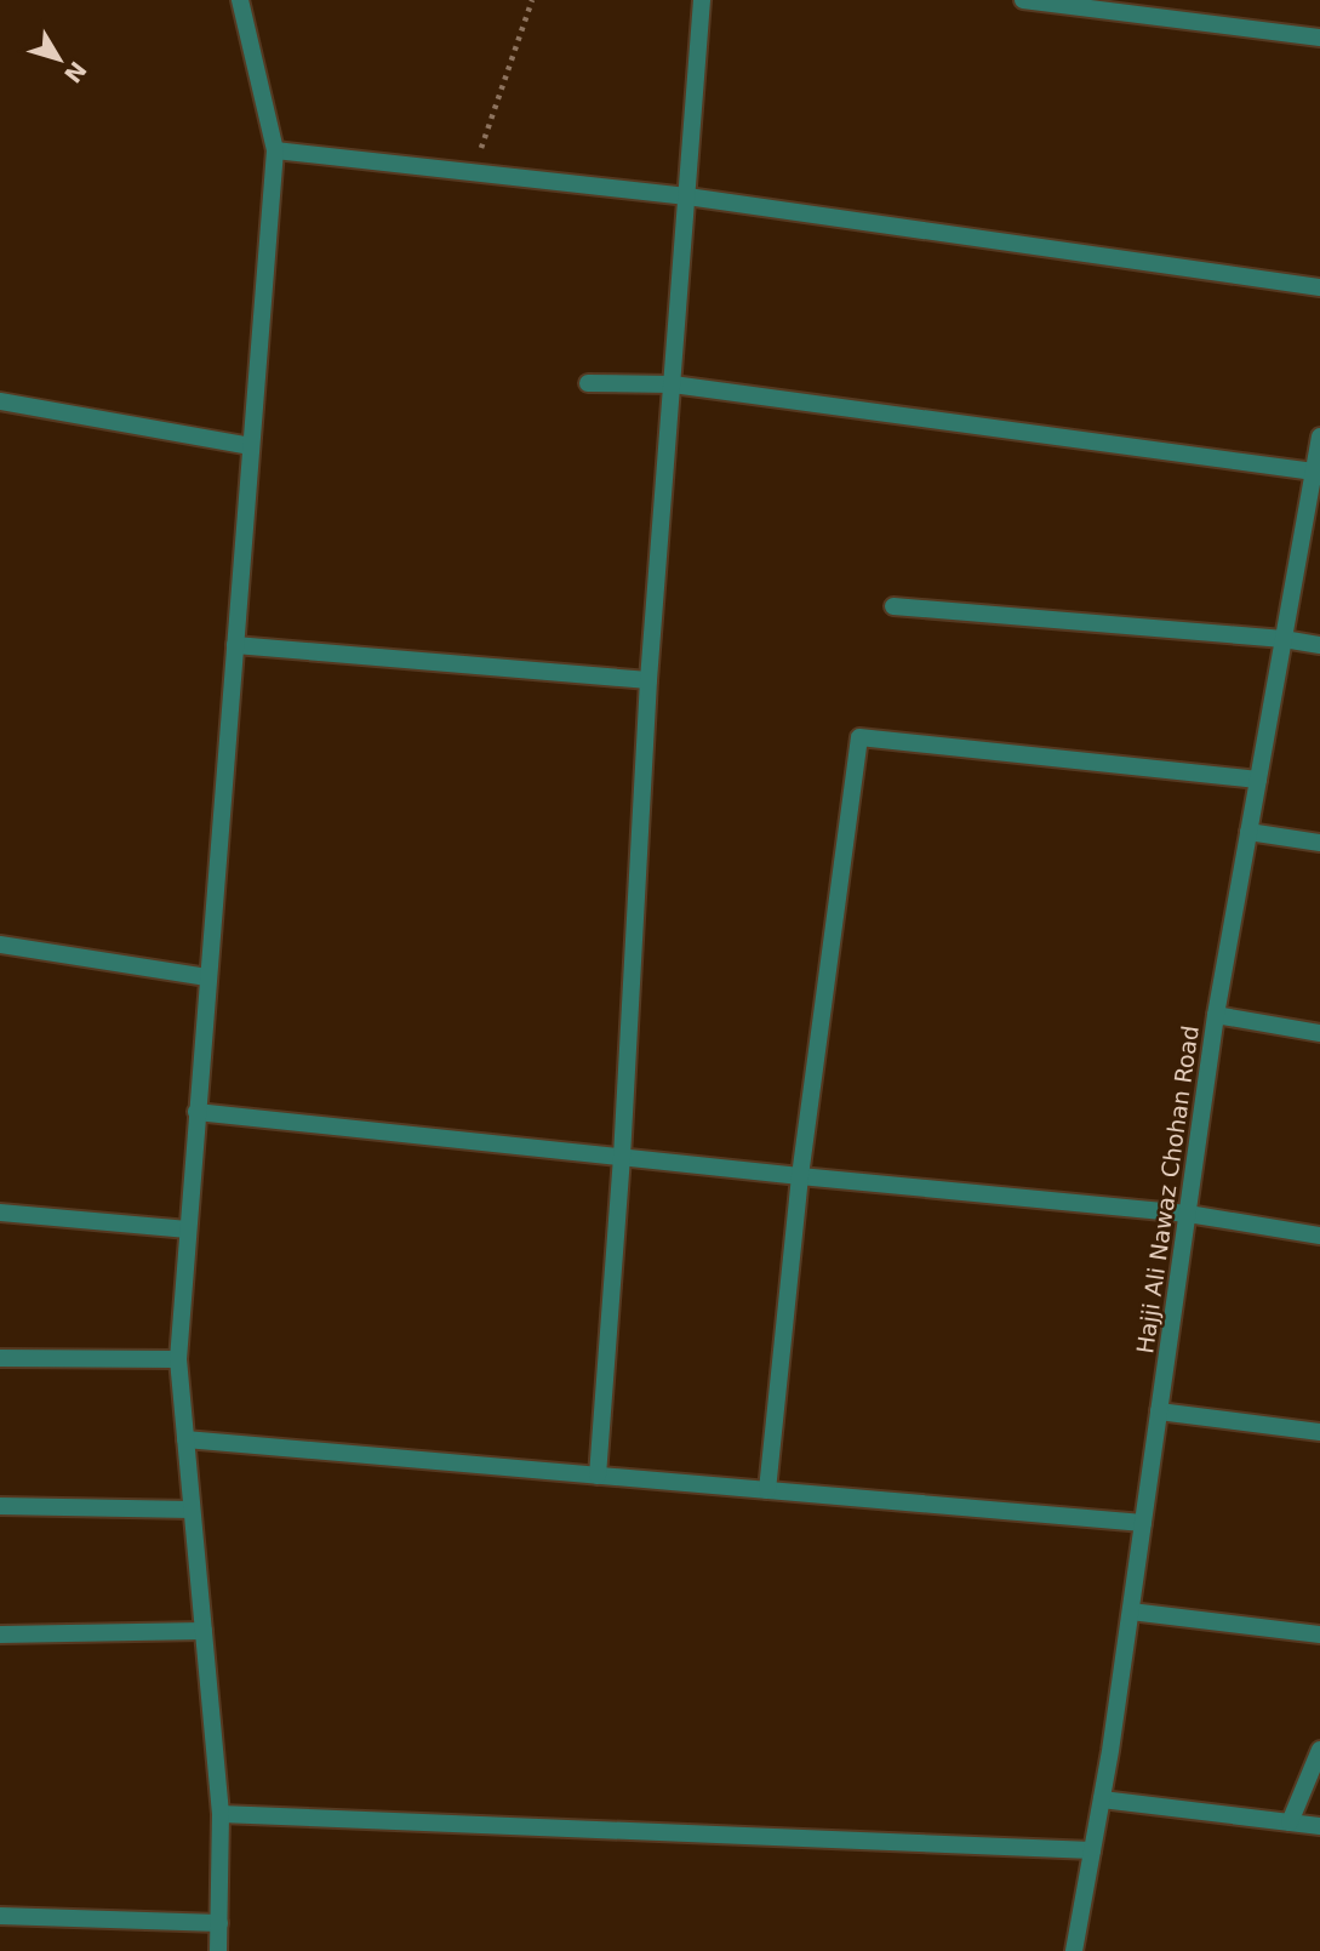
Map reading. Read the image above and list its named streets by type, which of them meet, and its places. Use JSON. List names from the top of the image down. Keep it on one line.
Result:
{"streets":{"street":["Hajji Ali Nawaz Chohan Road"]},"north":"bottom right"}
